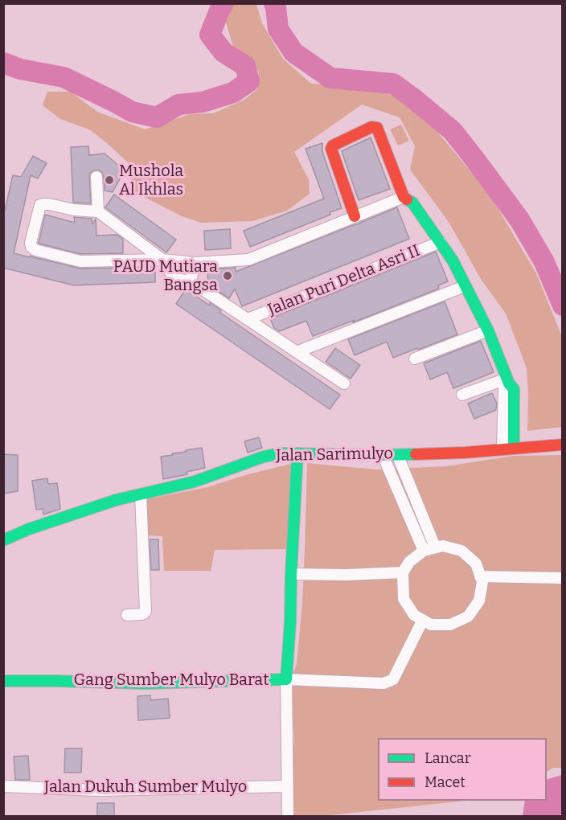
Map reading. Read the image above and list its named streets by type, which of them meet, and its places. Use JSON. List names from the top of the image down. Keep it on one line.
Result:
{"streets":{"street":["Jalan Puri Delta Asri II","Jalan Sarimulyo","Gang Sumber Mulyo Barat","Jalan Dukuh Sumber Mulyo"]},"crossings":[["Jalan Sarimulyo","Gang Sumber Mulyo Barat"]],"places":["Mushola Al Ikhlas","PAUD Mutiara Bangsa"],"legend":["Lancar","Macet"]}
